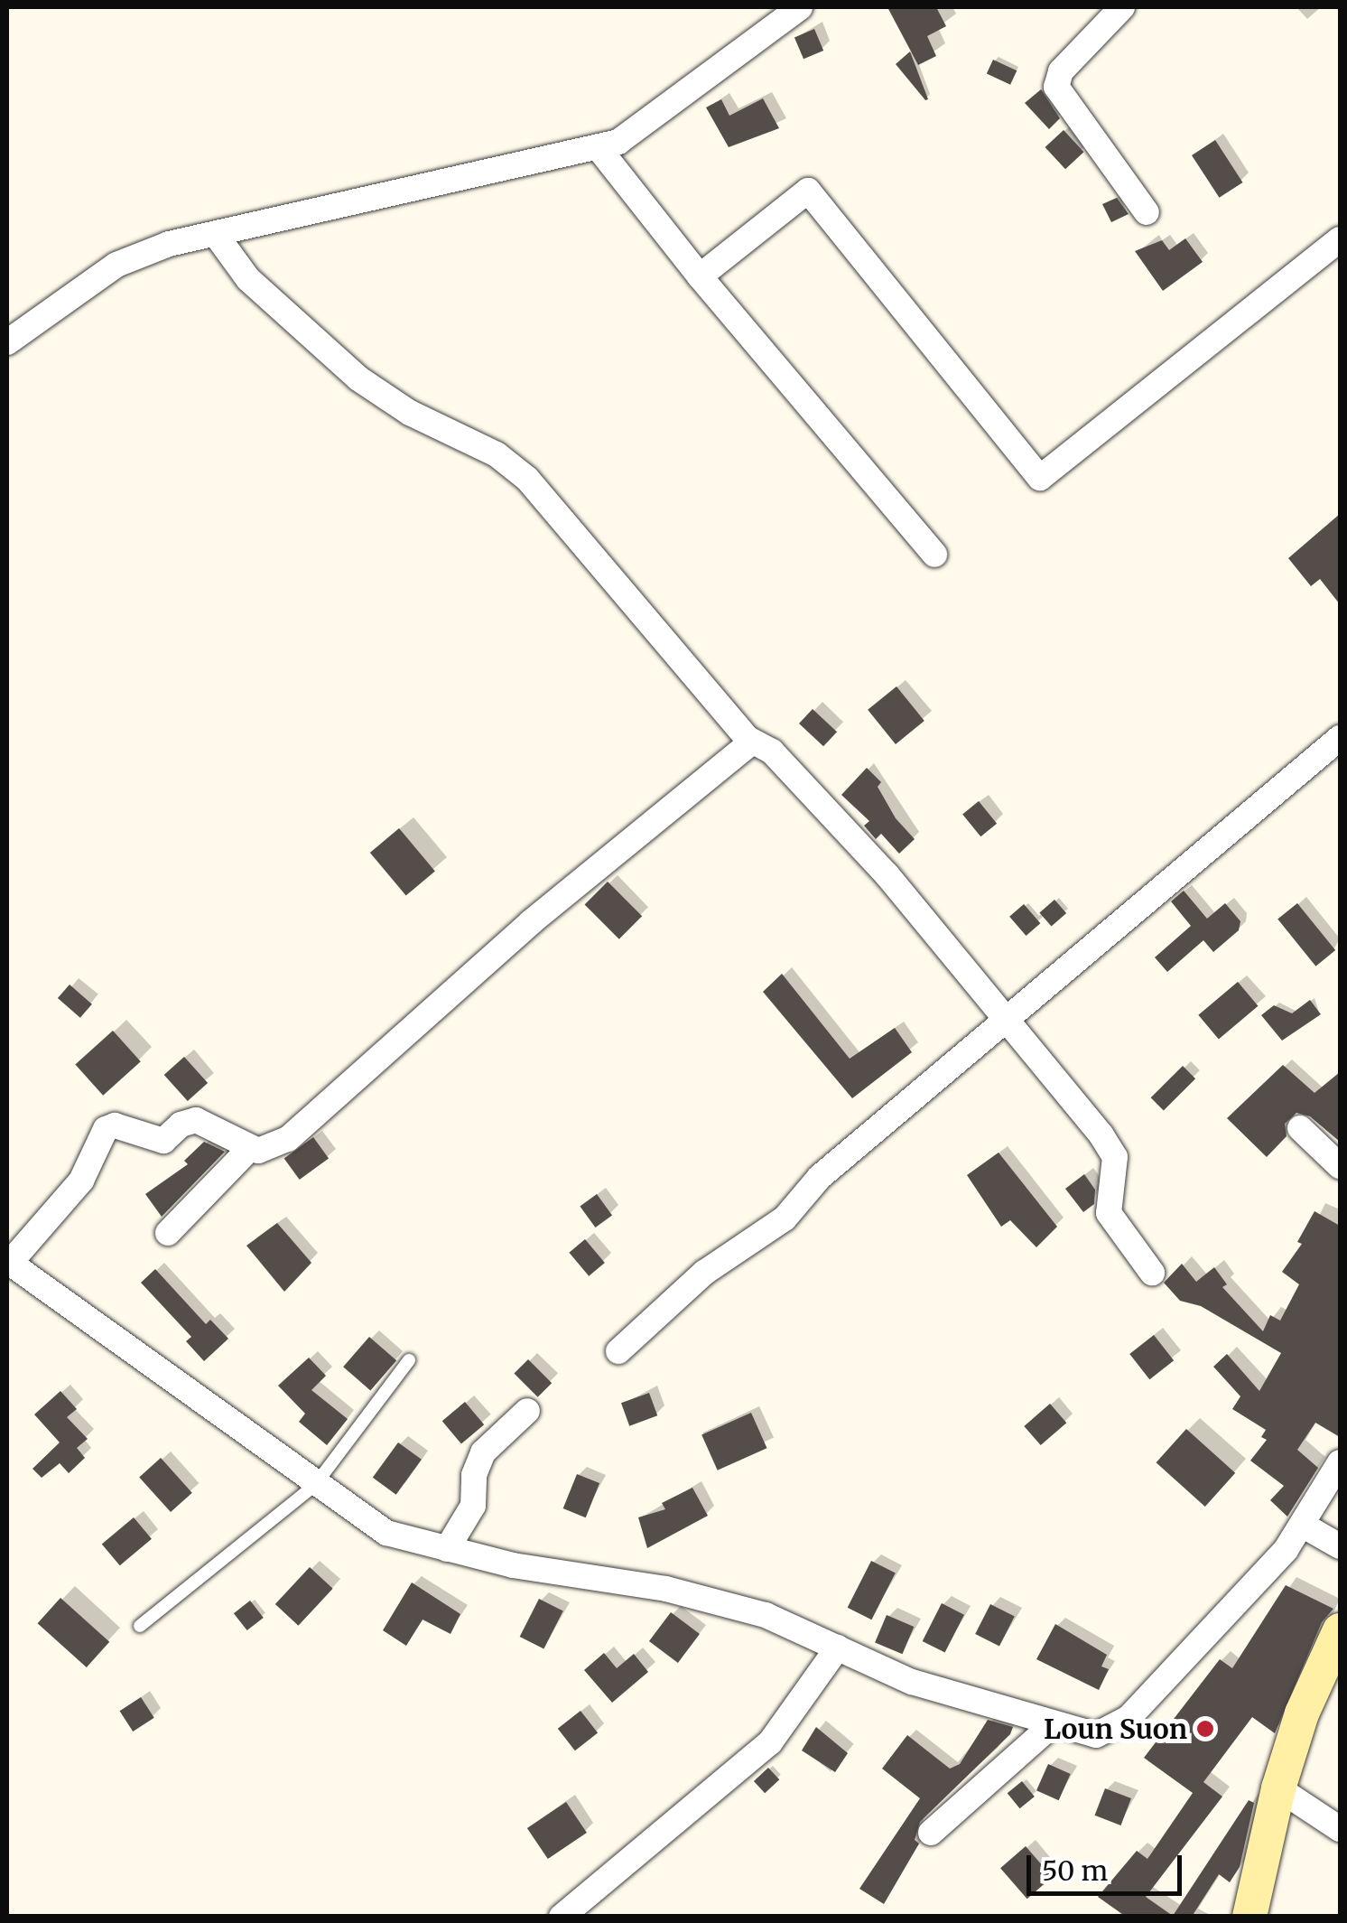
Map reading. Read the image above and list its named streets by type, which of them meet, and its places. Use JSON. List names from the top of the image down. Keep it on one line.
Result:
{"places":["Loun Suon"],"scale_bar":"50 m"}
